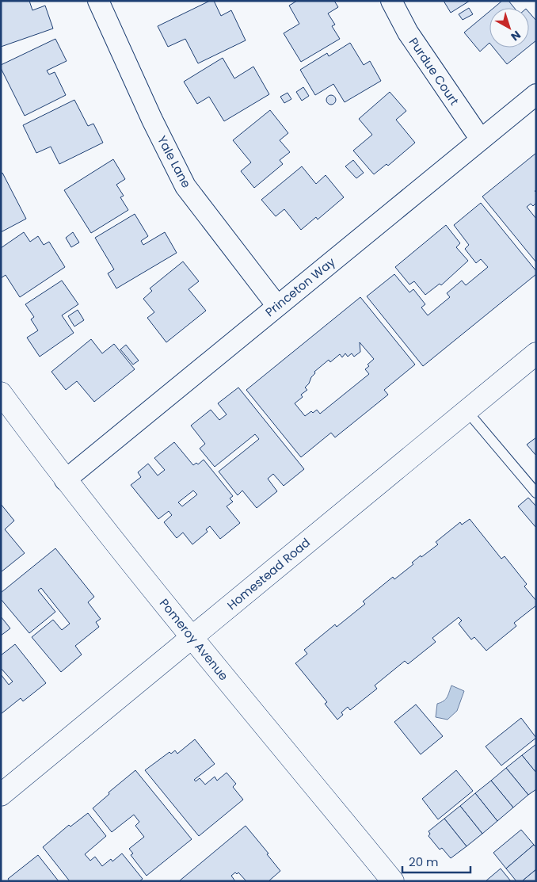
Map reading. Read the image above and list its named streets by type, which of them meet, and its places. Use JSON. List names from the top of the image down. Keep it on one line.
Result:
{"streets":{"main road":["Homestead Road","Pomeroy Avenue"],"street":["Purdue Court","Yale Lane","Princeton Way"]},"crossings":[["Purdue Court","Princeton Way"],["Yale Lane","Princeton Way"],["Princeton Way","Pomeroy Avenue"],["Homestead Road","Pomeroy Avenue"]],"scale_bar":"20 m","north":"bottom right"}
